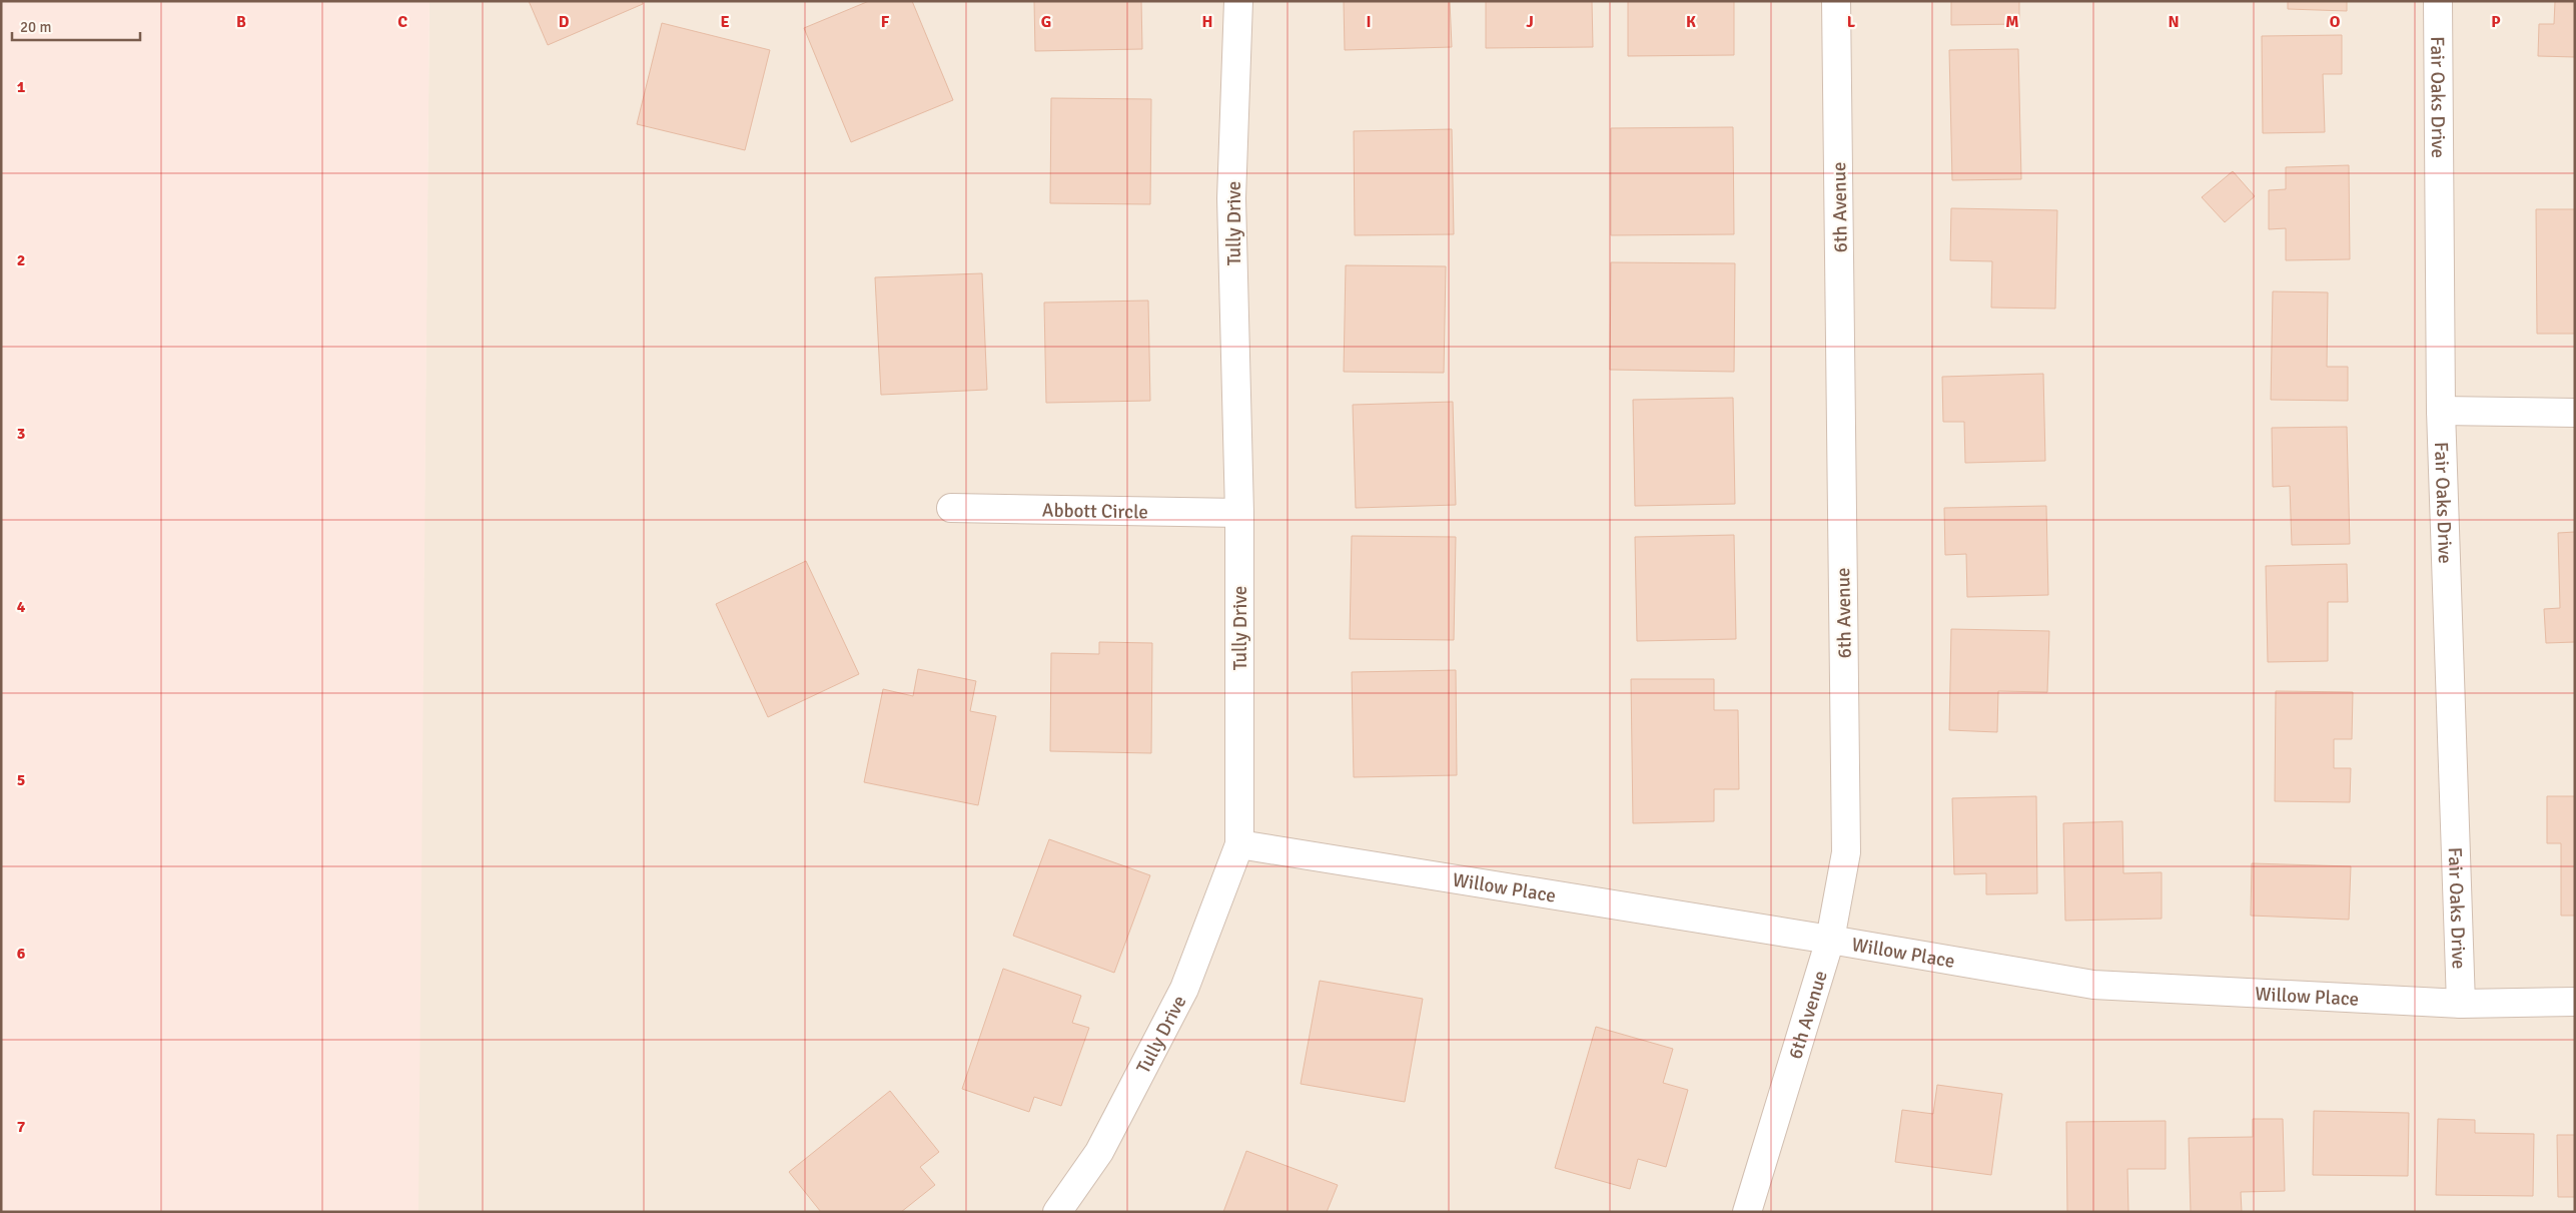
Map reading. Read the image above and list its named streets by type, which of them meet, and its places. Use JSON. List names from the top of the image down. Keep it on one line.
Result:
{"streets":{"street":["Fair Oaks Drive","6th Avenue","Tully Drive","Abbott Circle","Willow Place"]},"crossings":[["Fair Oaks Drive","Willow Place"],["6th Avenue","Willow Place"],["Tully Drive","Abbott Circle"],["Tully Drive","Willow Place"]],"scale_bar":"20 m","grid":{"columns":["B","C","D","E","F","G","H","I","J","K","L","M","N","O","P"],"rows":["1","2","3","4","5","6","7"]}}
